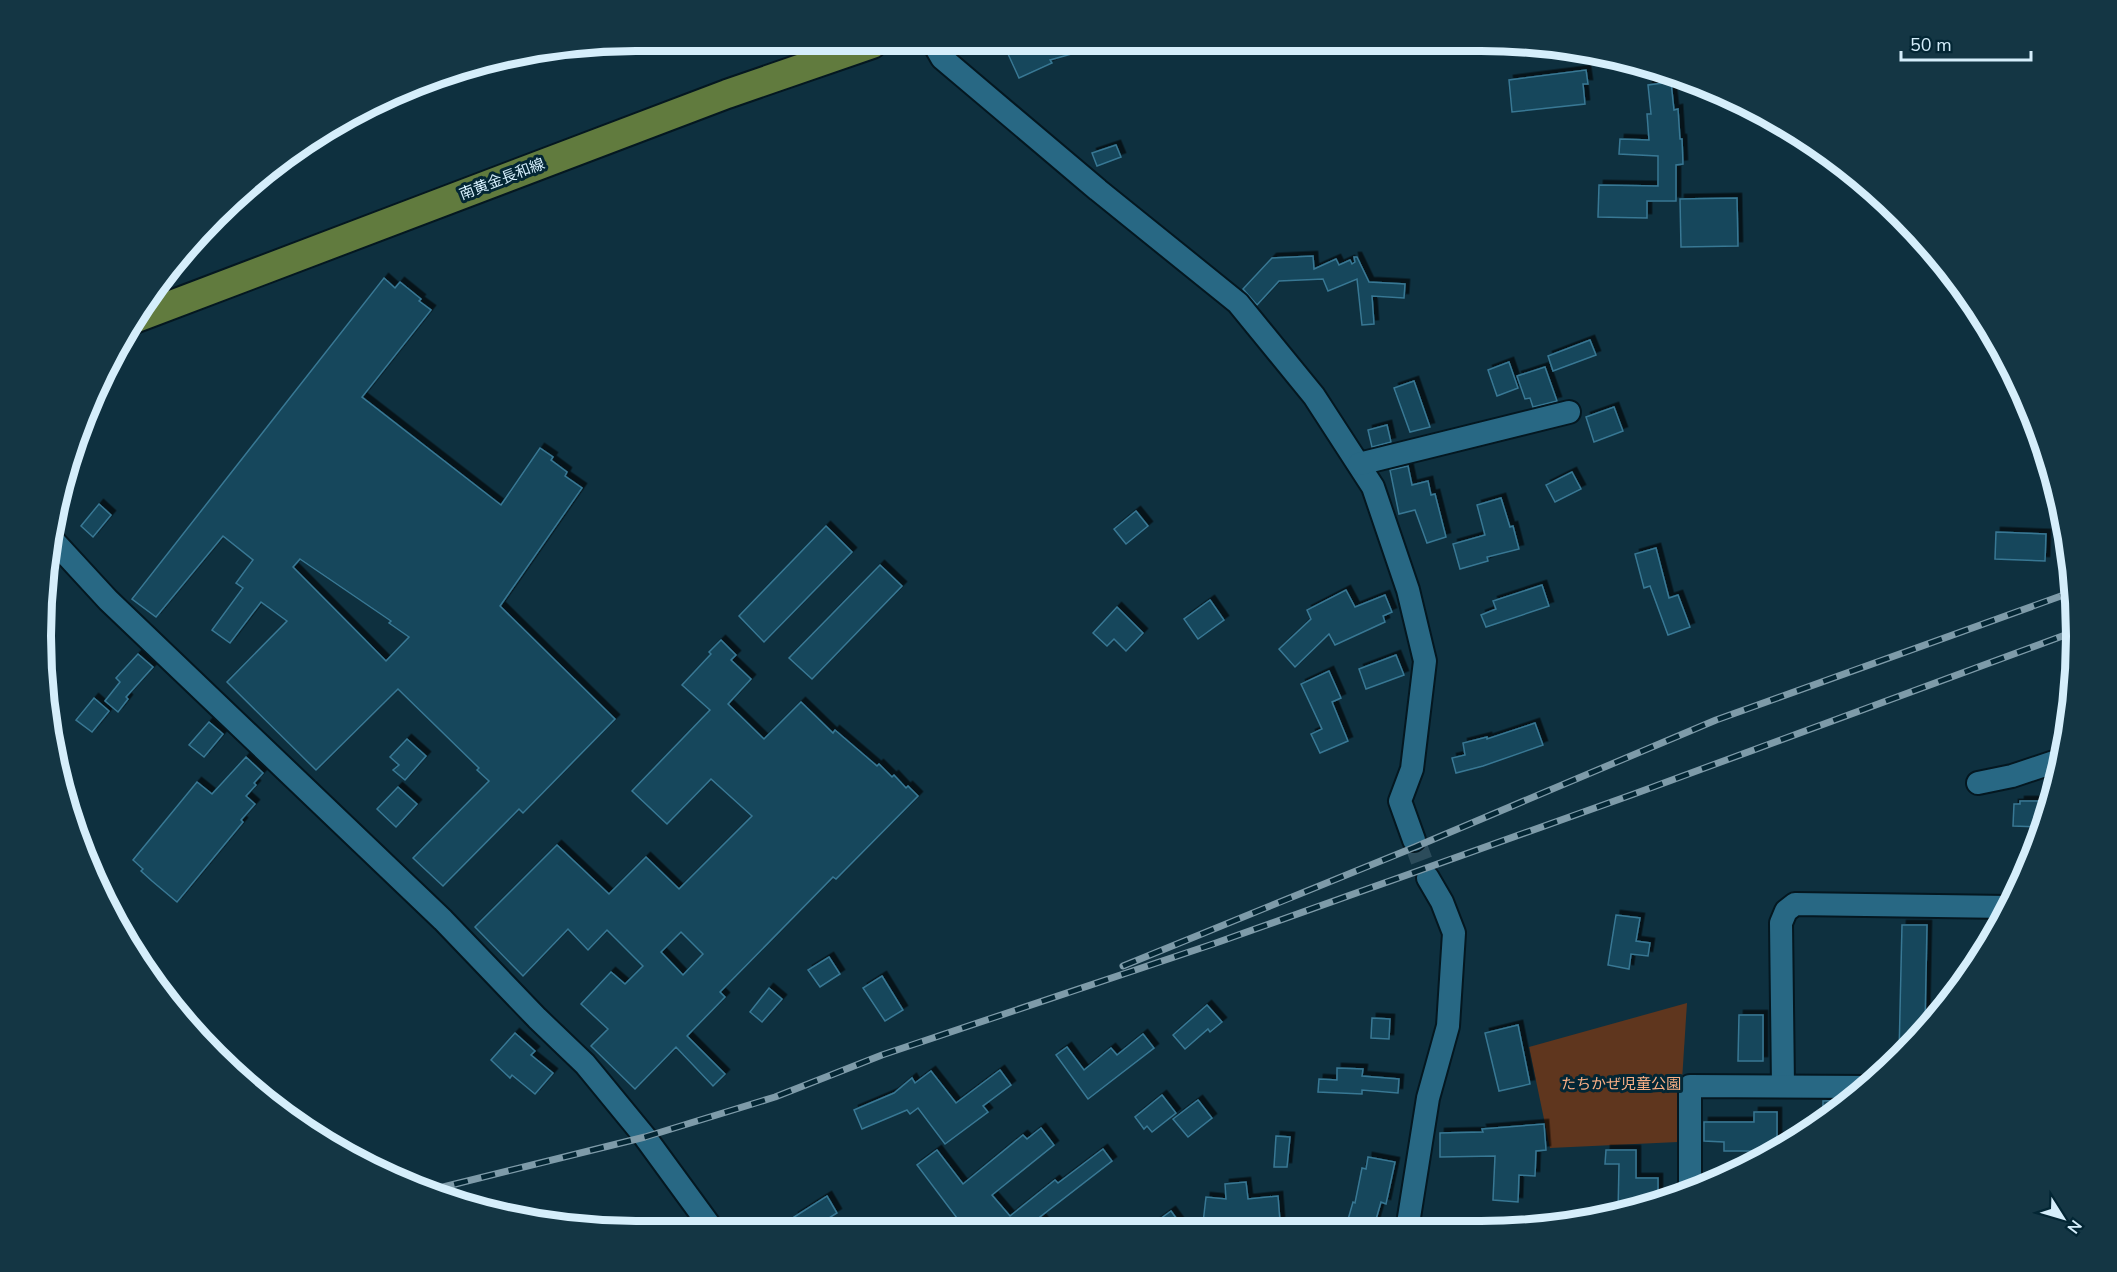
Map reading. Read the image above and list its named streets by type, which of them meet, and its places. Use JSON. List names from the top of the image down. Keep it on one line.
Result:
{"streets":{"main road":["南黄金長和線"]},"parks":["たちかぜ児童公園"],"scale_bar":"50 m","north":"bottom right"}
